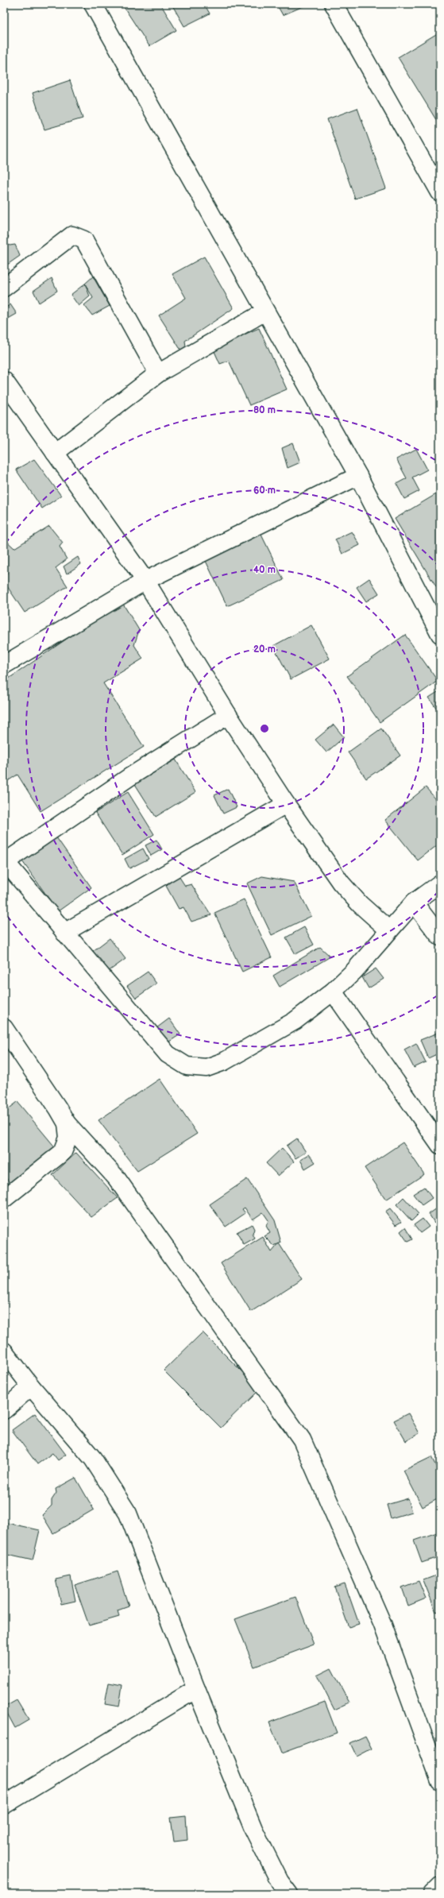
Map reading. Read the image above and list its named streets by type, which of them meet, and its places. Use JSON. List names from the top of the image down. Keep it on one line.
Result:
{"rings":["80 m","60 m","40 m","20 m"]}
